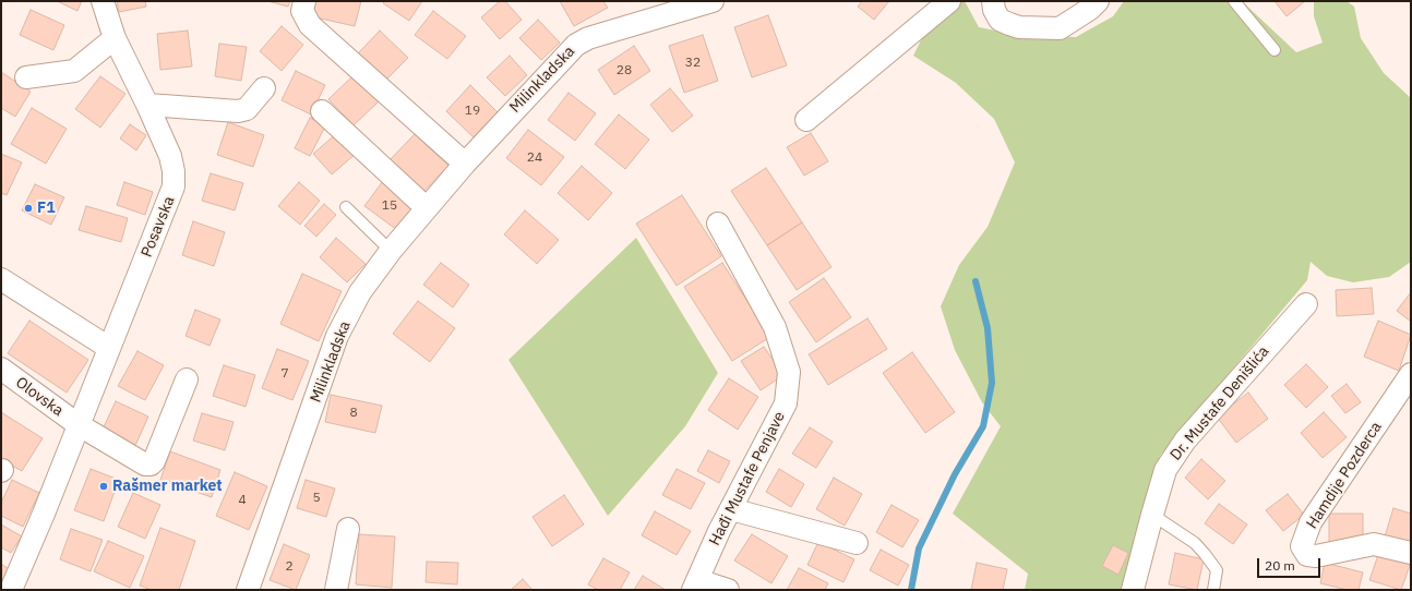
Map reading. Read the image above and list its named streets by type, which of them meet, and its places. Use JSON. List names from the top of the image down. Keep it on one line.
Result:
{"streets":{"street":["Milinkladska","Posavska","Olovska","Dr. Mustafe Denišlića","Hamdije Pozderca","Hađi Mustafe Penjave"]},"crossings":[["Posavska","Olovska"]],"places":["F1","Rašmer market"],"house_numbers":["32","28","19","24","15","7","8","5","4","2"],"scale_bar":"20 m"}
